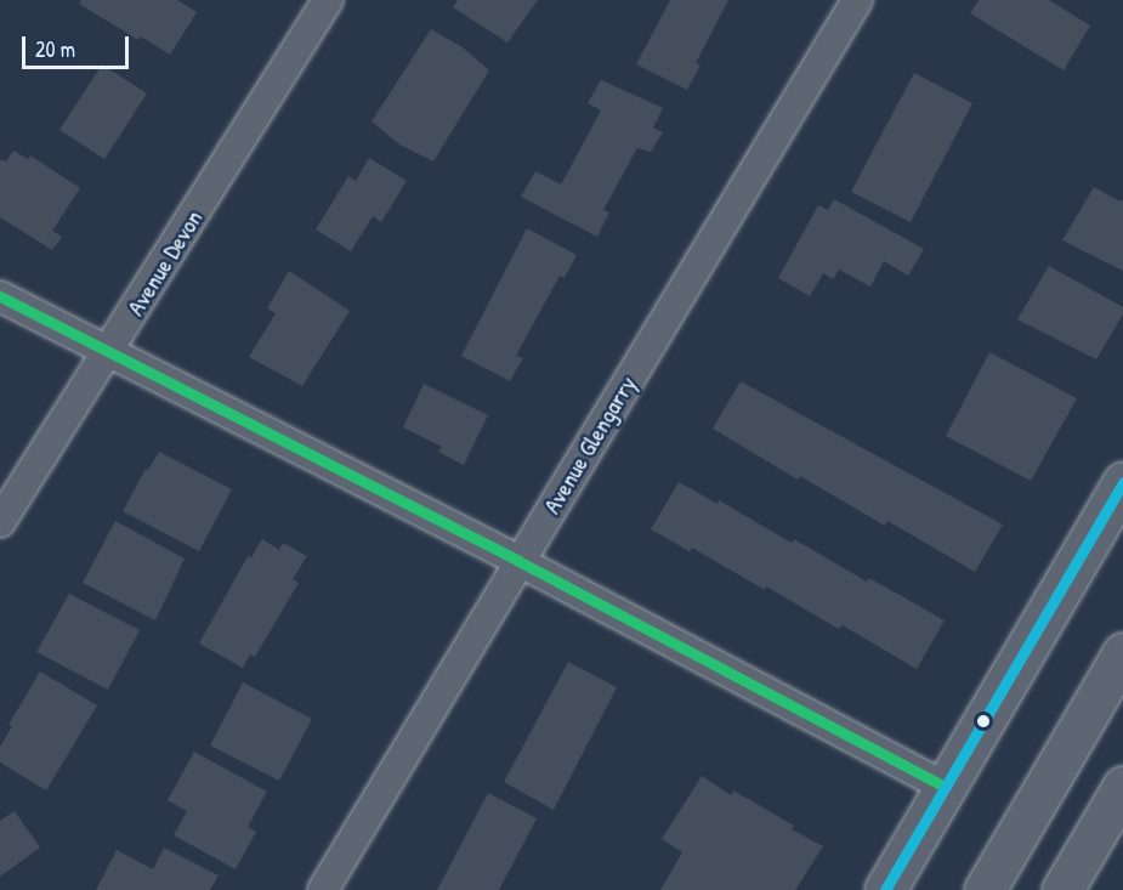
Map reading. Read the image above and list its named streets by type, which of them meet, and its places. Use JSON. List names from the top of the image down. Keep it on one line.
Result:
{"streets":{"street":["Avenue Devon","Avenue Glengarry"]},"scale_bar":"20 m"}
